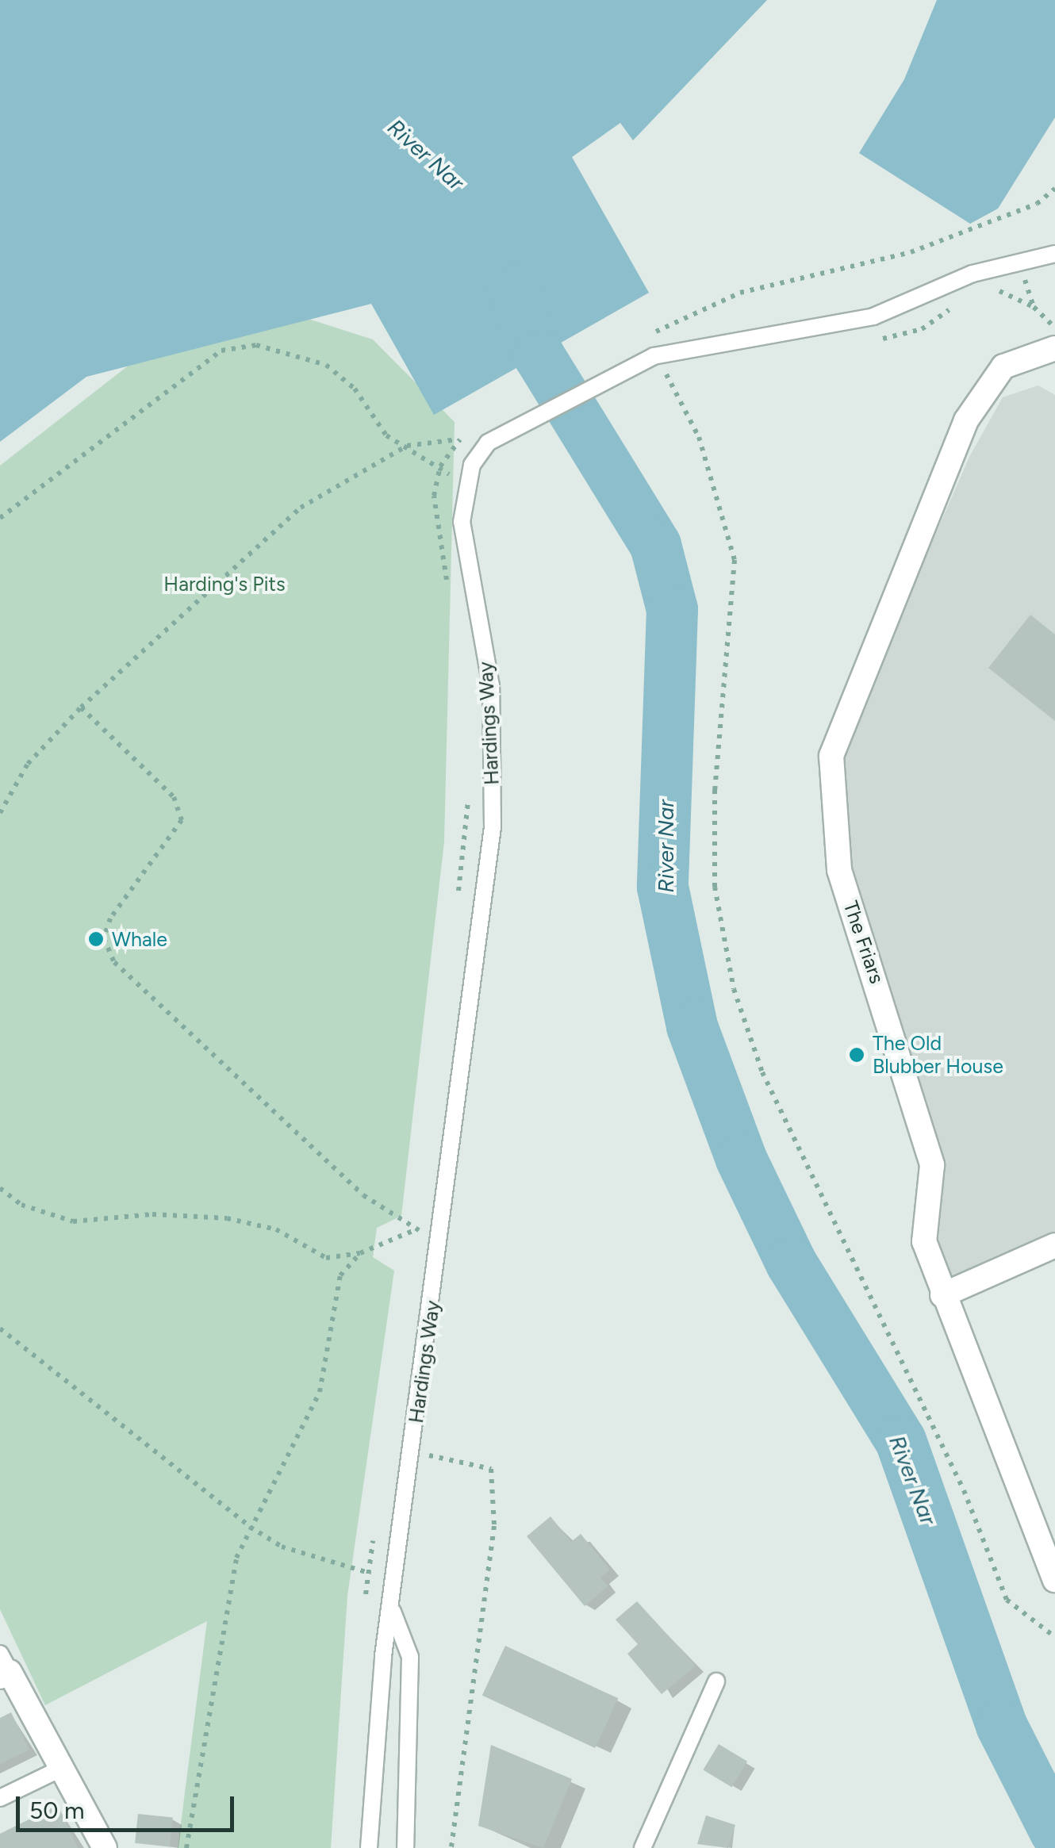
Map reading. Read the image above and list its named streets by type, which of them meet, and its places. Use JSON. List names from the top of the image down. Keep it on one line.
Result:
{"streets":{"street":["The Friars"],"lane":["Hardings Way"]},"water":["River Nar"],"parks":["Harding's Pits"],"places":["Whale","The Old Blubber House"],"scale_bar":"50 m"}
